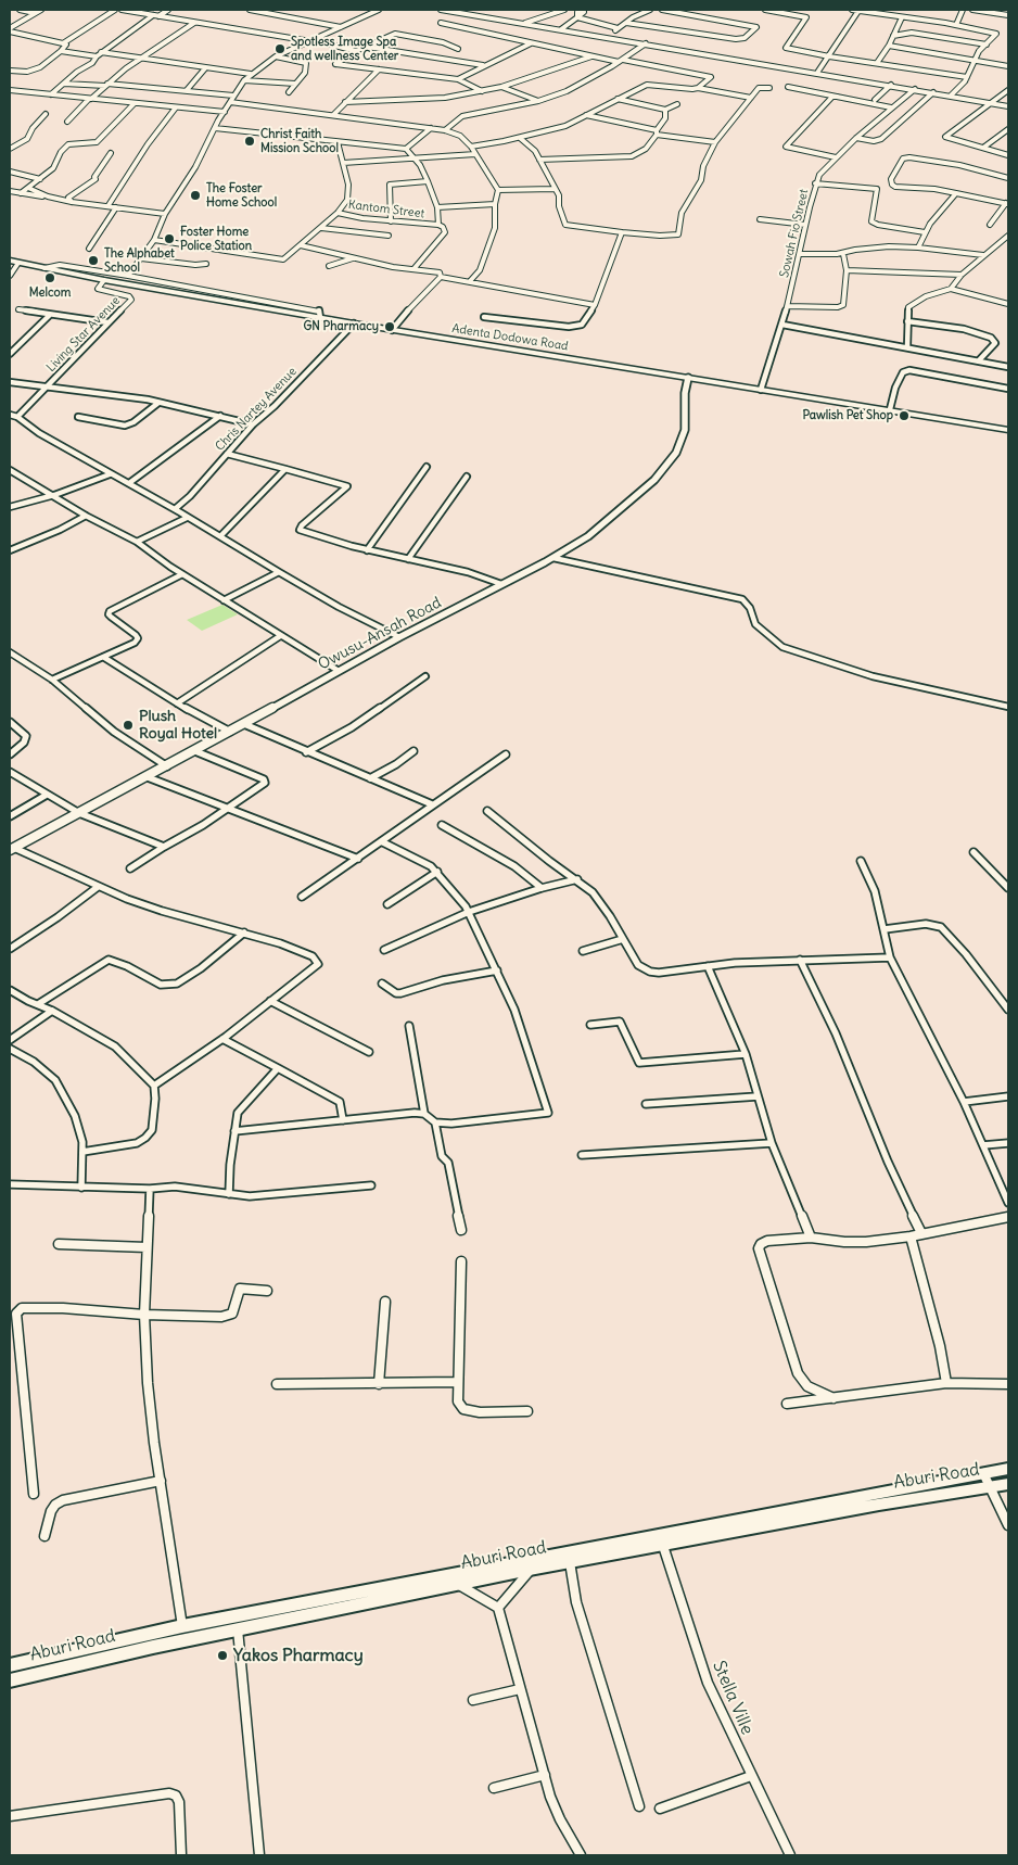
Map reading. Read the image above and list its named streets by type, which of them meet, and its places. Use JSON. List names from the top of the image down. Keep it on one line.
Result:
{"streets":{"highway":["Aburi Road"],"main road":["Adenta Dodowa Road"],"street":["Kantom Street","Sowah Fio Street","Living Star Avenue","Chris Nartey Avenue","Owusu-Ansah Road","Stella Ville"]},"crossings":[["Sowah Fio Street","Adenta Dodowa Road"],["Living Star Avenue","Adenta Dodowa Road"],["Adenta Dodowa Road","Chris Nartey Avenue"],["Adenta Dodowa Road","Owusu-Ansah Road"],["Aburi Road","Stella Ville"]],"places":["Spotless Image Spa and wellness Center","Christ Faith Mission School","The Foster Home School","Foster Home Police Station","The Alphabet School","Melcom","GN Pharmacy","Pawlish Pet Shop","Plush Royal Hotel","Yakos Pharmacy"]}
